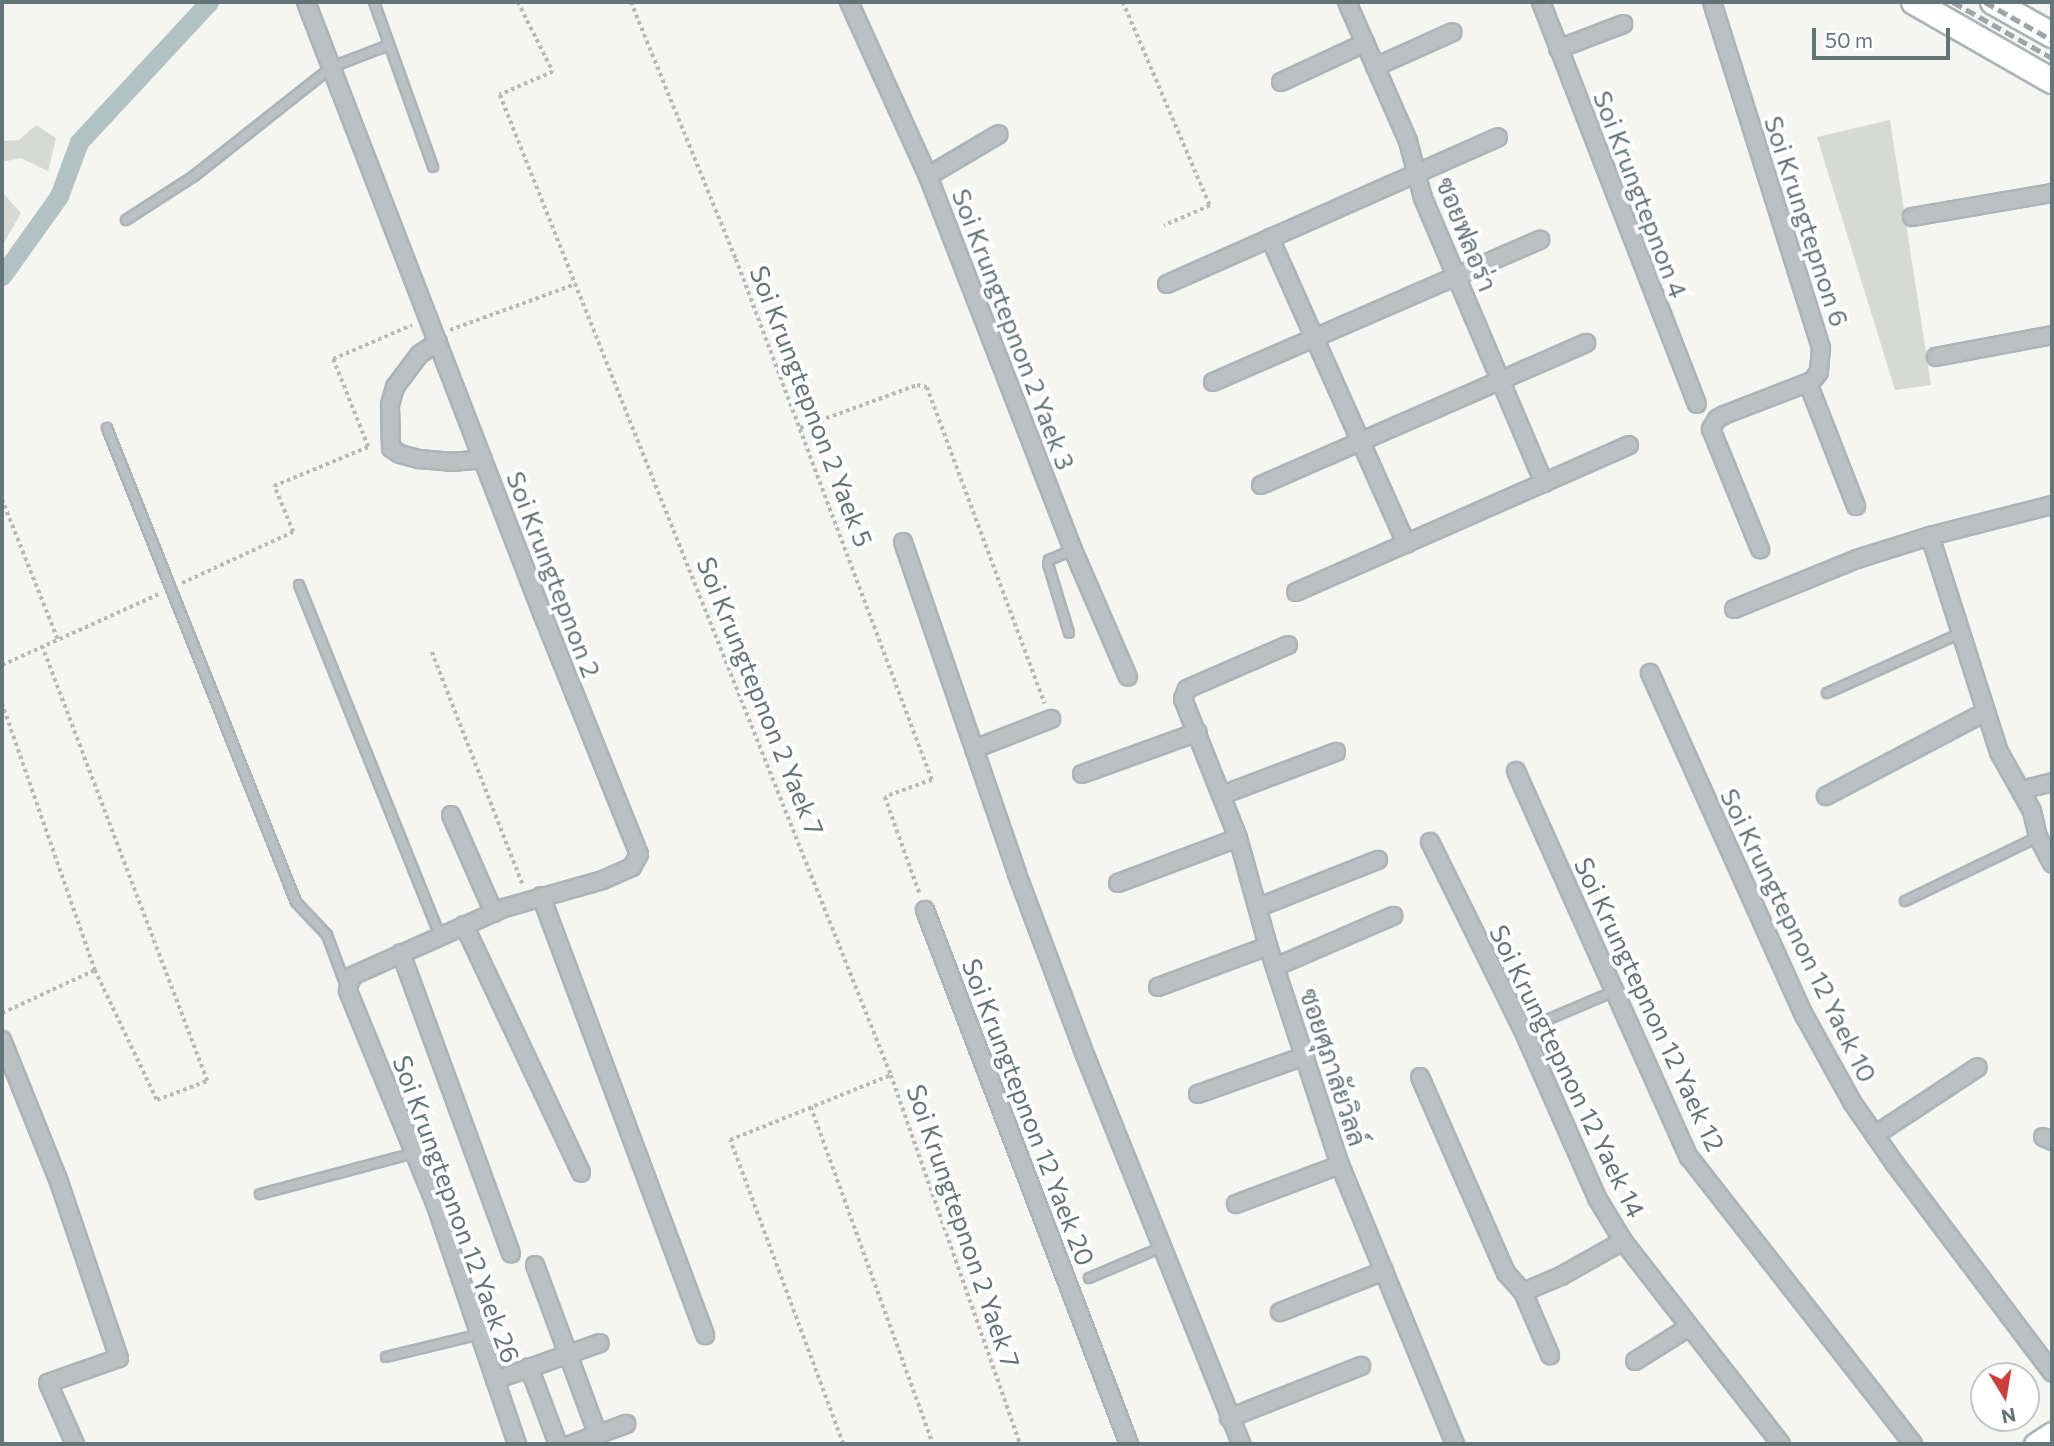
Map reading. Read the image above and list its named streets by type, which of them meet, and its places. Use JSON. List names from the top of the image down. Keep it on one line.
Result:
{"streets":{"street":["Soi Krungtepnon 4","Soi Krungtepnon 6","ซอยฟลอร่า","Soi Krungtepnon 2 Yaek 3","Soi Krungtepnon 2","Soi Krungtepnon 12 Yaek 10","Soi Krungtepnon 12 Yaek 12","ซอยศุภาลัยวิลล์","Soi Krungtepnon 12 Yaek 14","Soi Krungtepnon 12 Yaek 20","Soi Krungtepnon 12 Yaek 26"],"path":["Soi Krungtepnon 2 Yaek 5","Soi Krungtepnon 2 Yaek 7"]},"crossings":[["Soi Krungtepnon 2 Yaek 5","Soi Krungtepnon 12 Yaek 20"],["Soi Krungtepnon 2","Soi Krungtepnon 12 Yaek 26"]],"scale_bar":"50 m","north":"bottom"}
